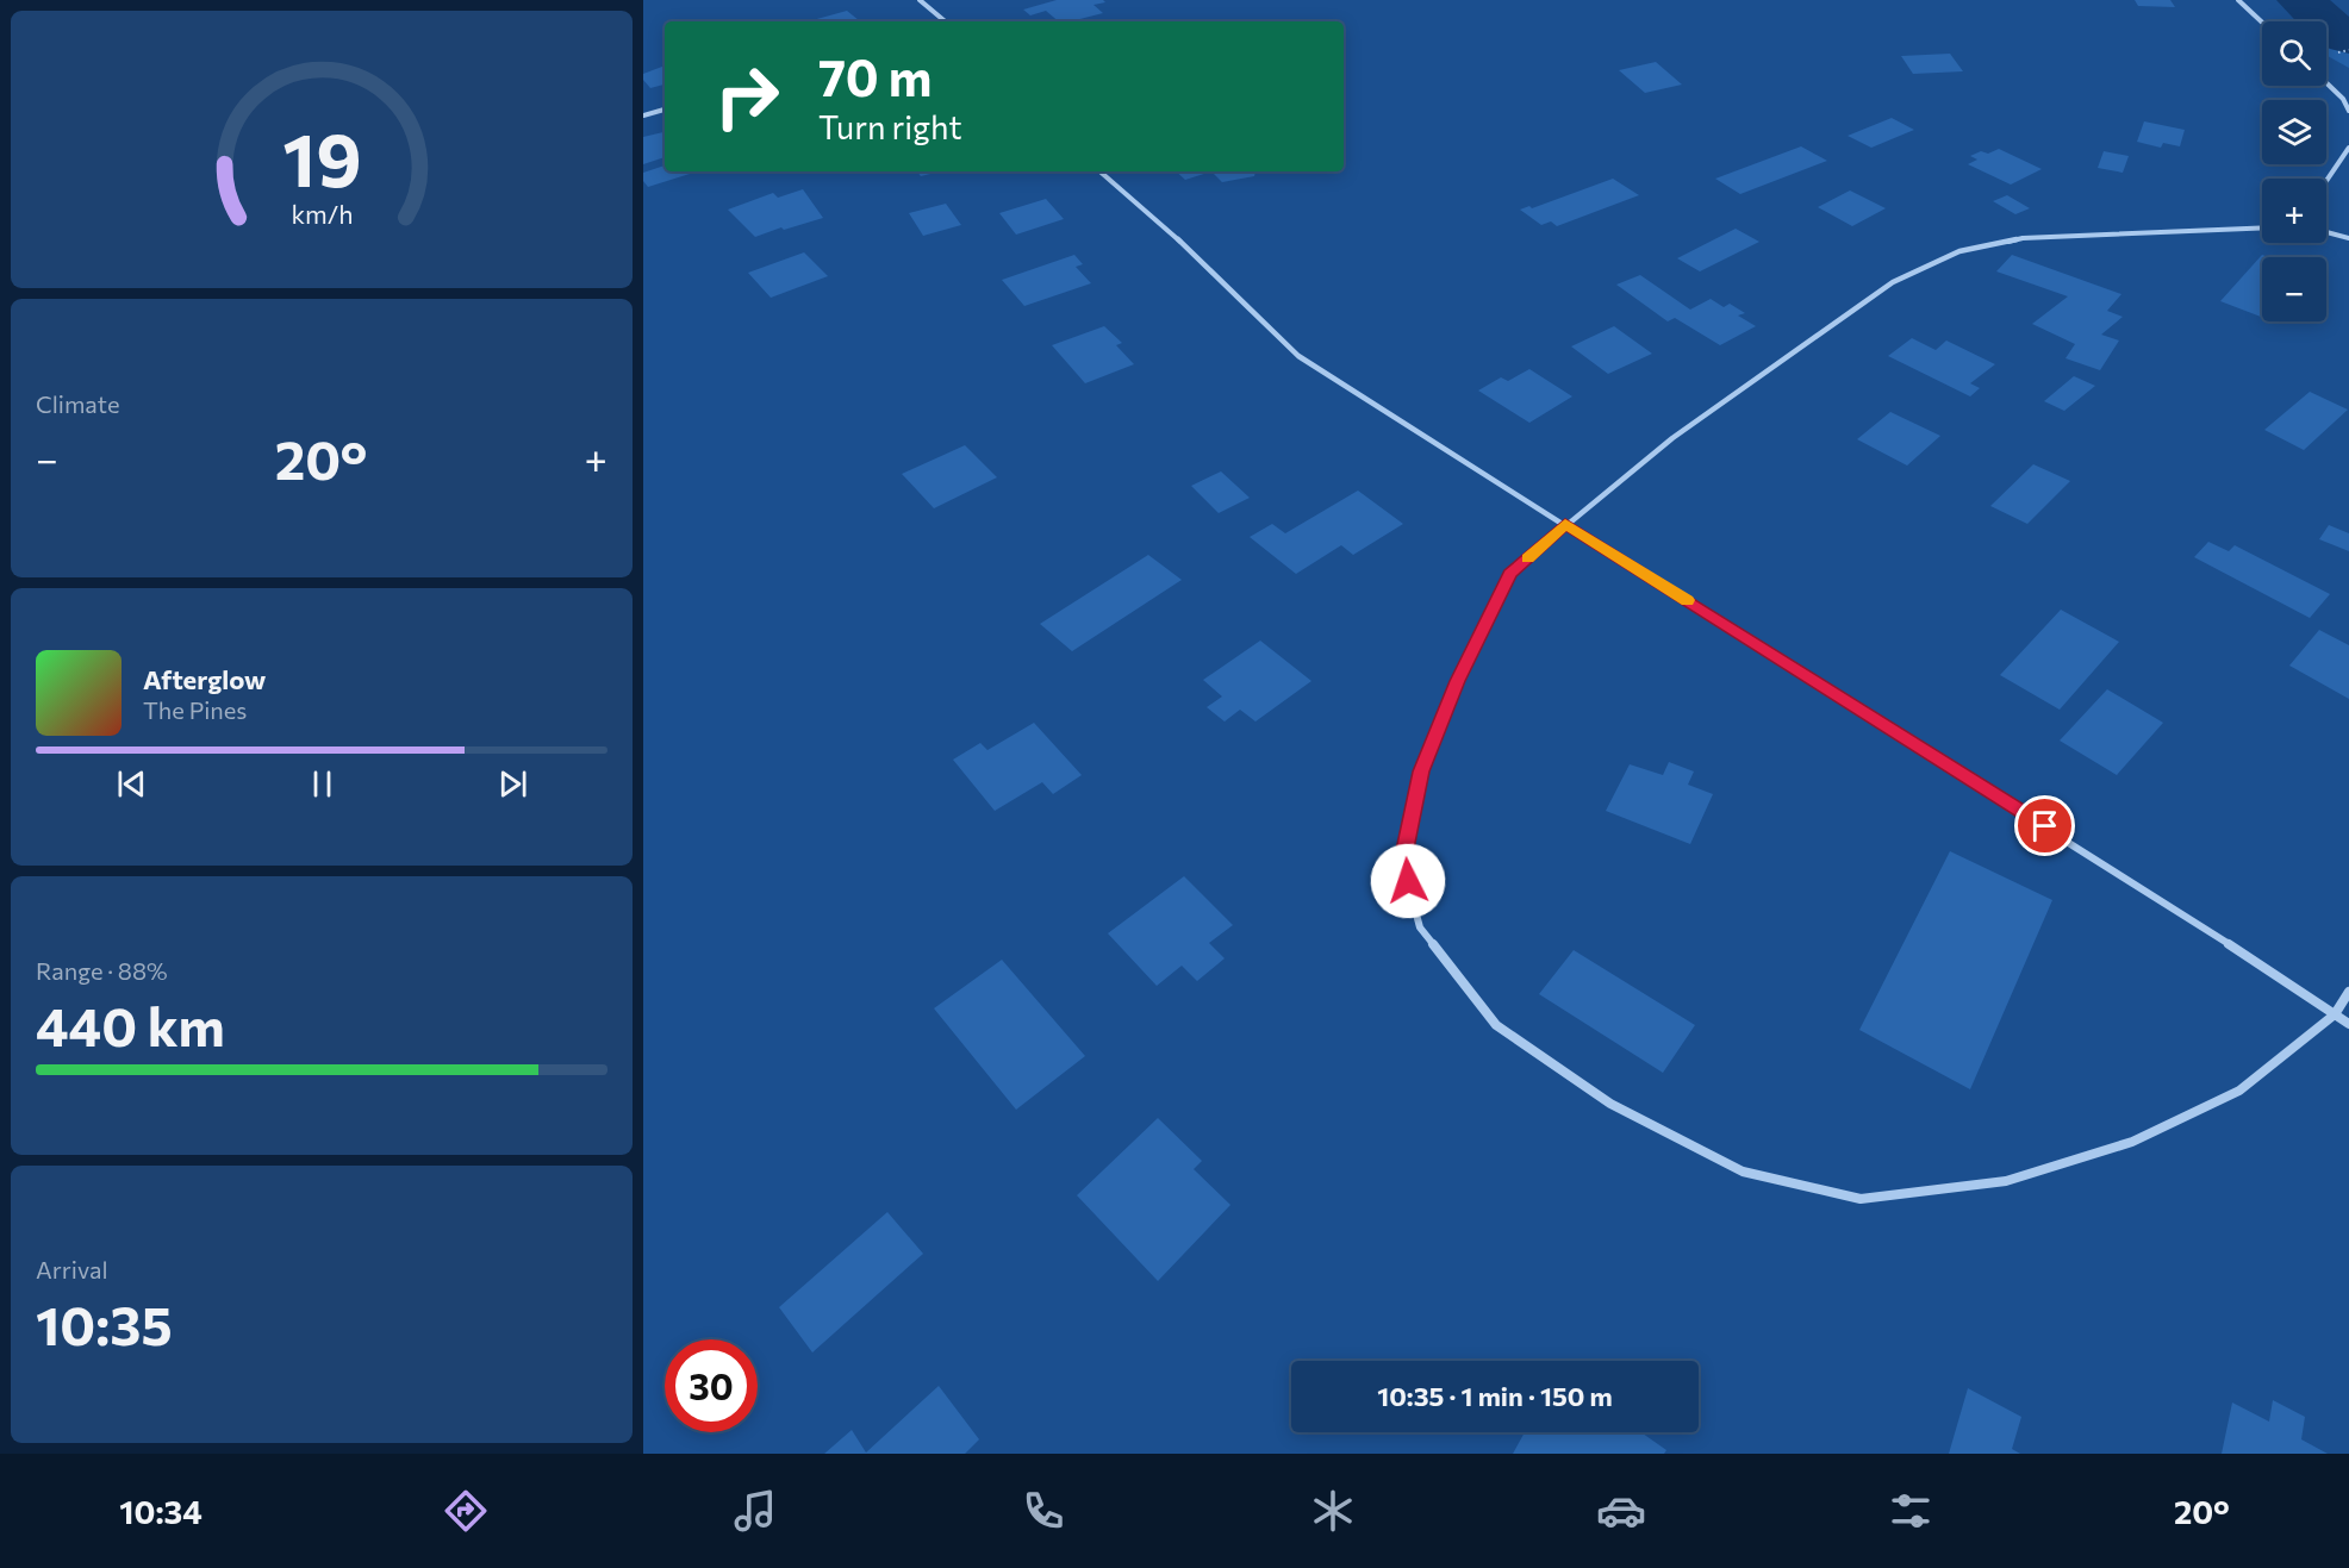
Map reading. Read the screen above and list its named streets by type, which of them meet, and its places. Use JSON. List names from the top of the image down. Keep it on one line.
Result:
{"page":{"map_buttons":["+","−"],"turn":["70 m","Turn right"],"tile":["Climate",["Range · 88%","440 km"],["Arrival","10:35"]],"heat":["−","20°","+"],"song":["Afterglow","The Pines"],"limit":"30","trip":"10:35 · 1 min · 150 m","tabs":["10:34","20°"],"gauge":["19","km/h"]}}
